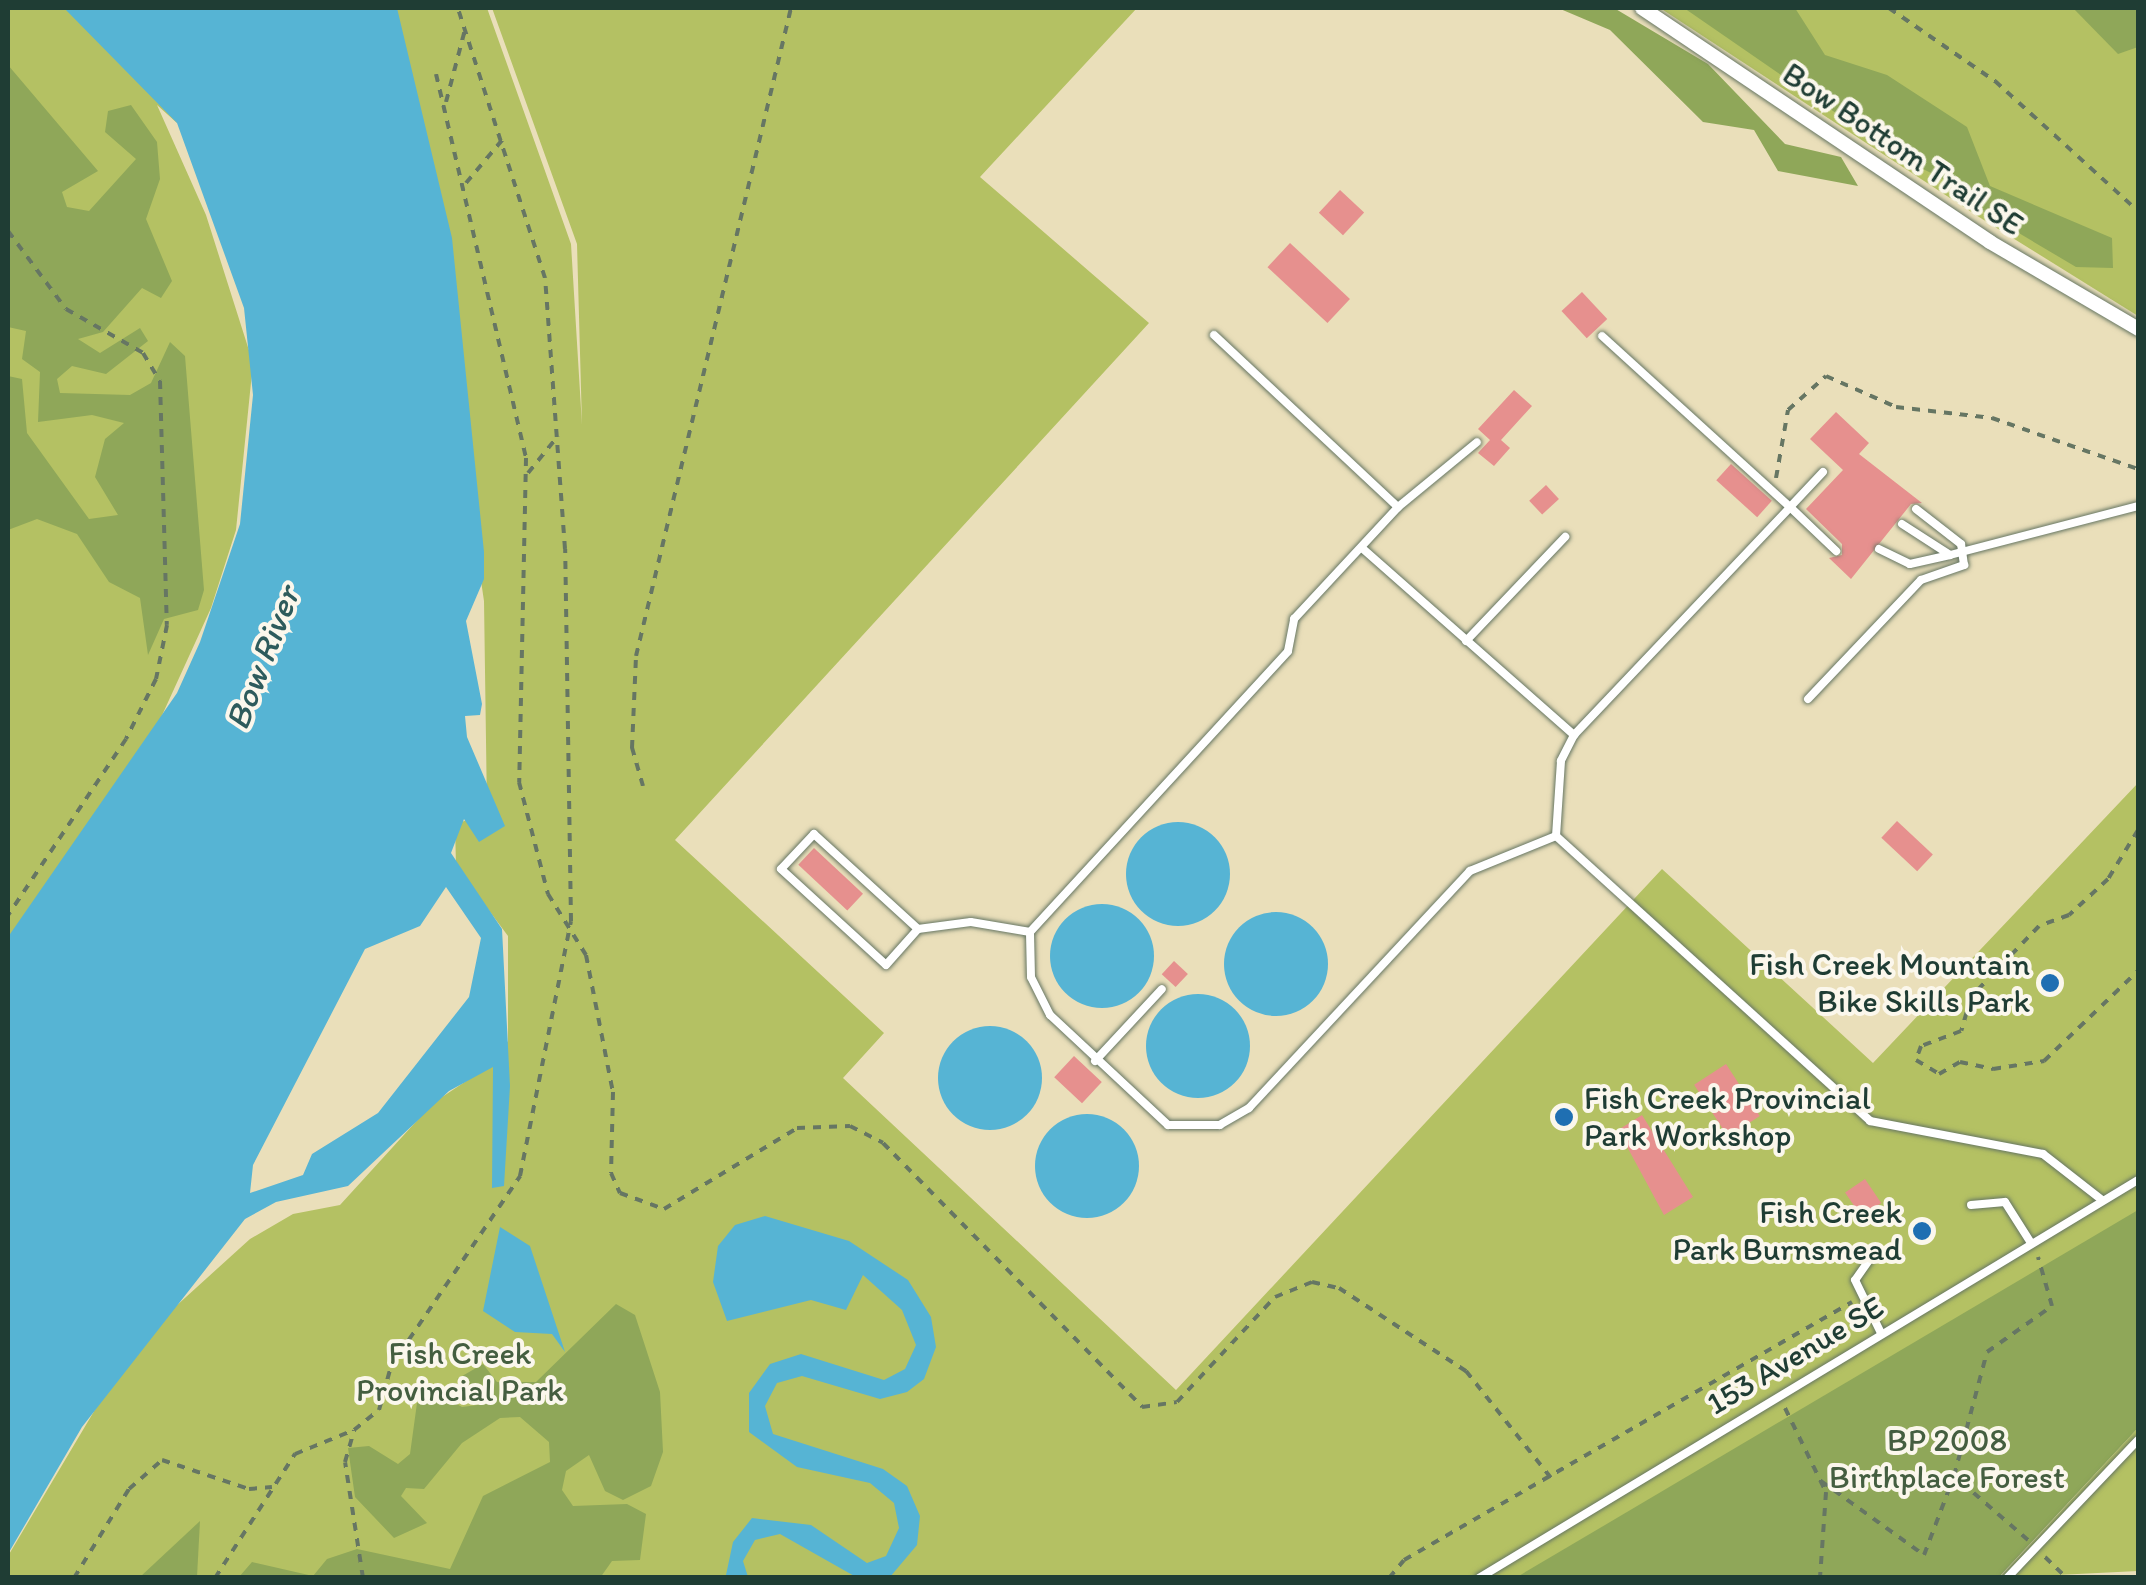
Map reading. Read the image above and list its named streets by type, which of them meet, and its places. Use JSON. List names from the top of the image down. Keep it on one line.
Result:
{"streets":{"street":["Bow Bottom Trail SE"],"lane":["153 Avenue SE"]},"water":["Bow River"],"parks":["Fish Creek Provincial Park","BP 2008 Birthplace Forest"],"places":["Fish Creek Mountain Bike Skills Park","Fish Creek Provincial Park Workshop","Fish Creek Park Burnsmead"]}
